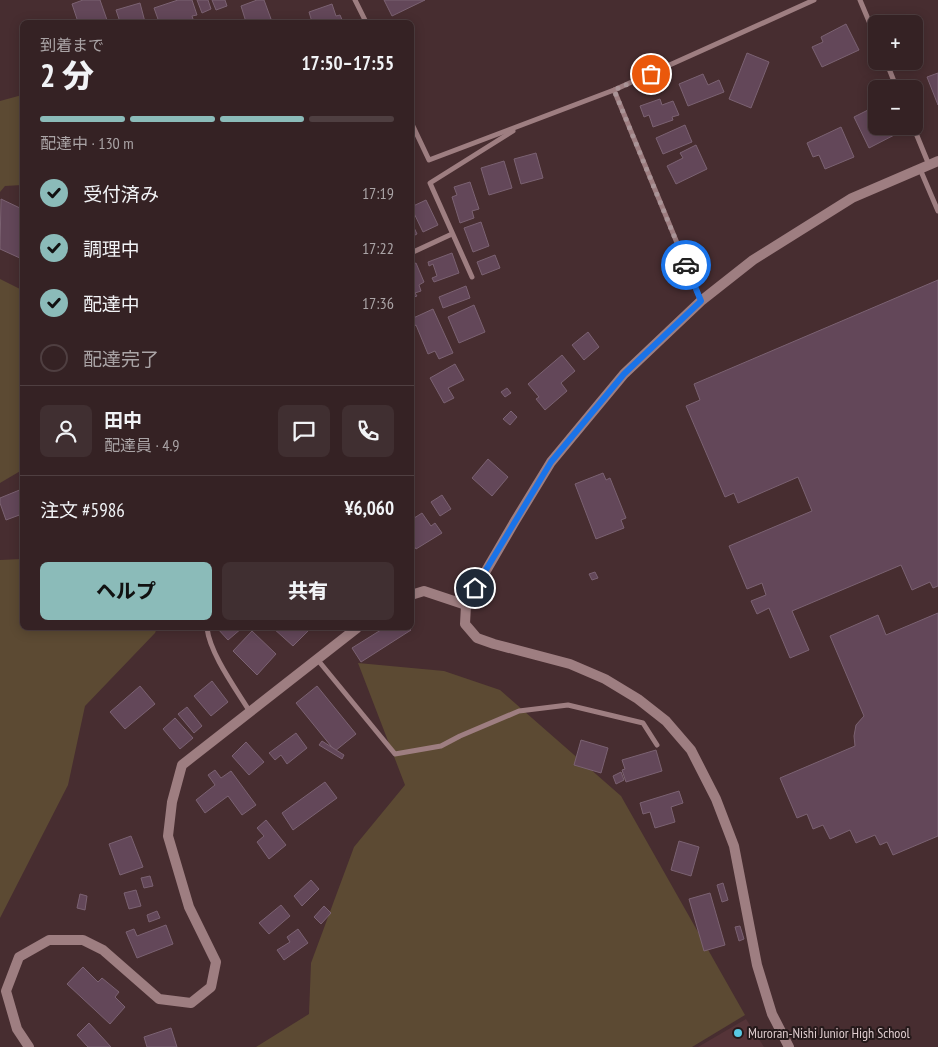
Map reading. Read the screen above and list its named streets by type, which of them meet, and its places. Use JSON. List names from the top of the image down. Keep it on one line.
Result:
{"places":["Muroran-Nishi Junior High School"],"page":{"map_buttons":["+","−"],"heading":["2 分","到着まで","17:50–17:55"],"panel":["田中","配達員 · 4.9","注文 #5986","¥6,060"],"bar":"配達中 · 130 m","list":[["受付済み","17:19"],["調理中","17:22"],["配達中","17:36"],"配達完了"],"buttons":["ヘルプ","共有"]}}
